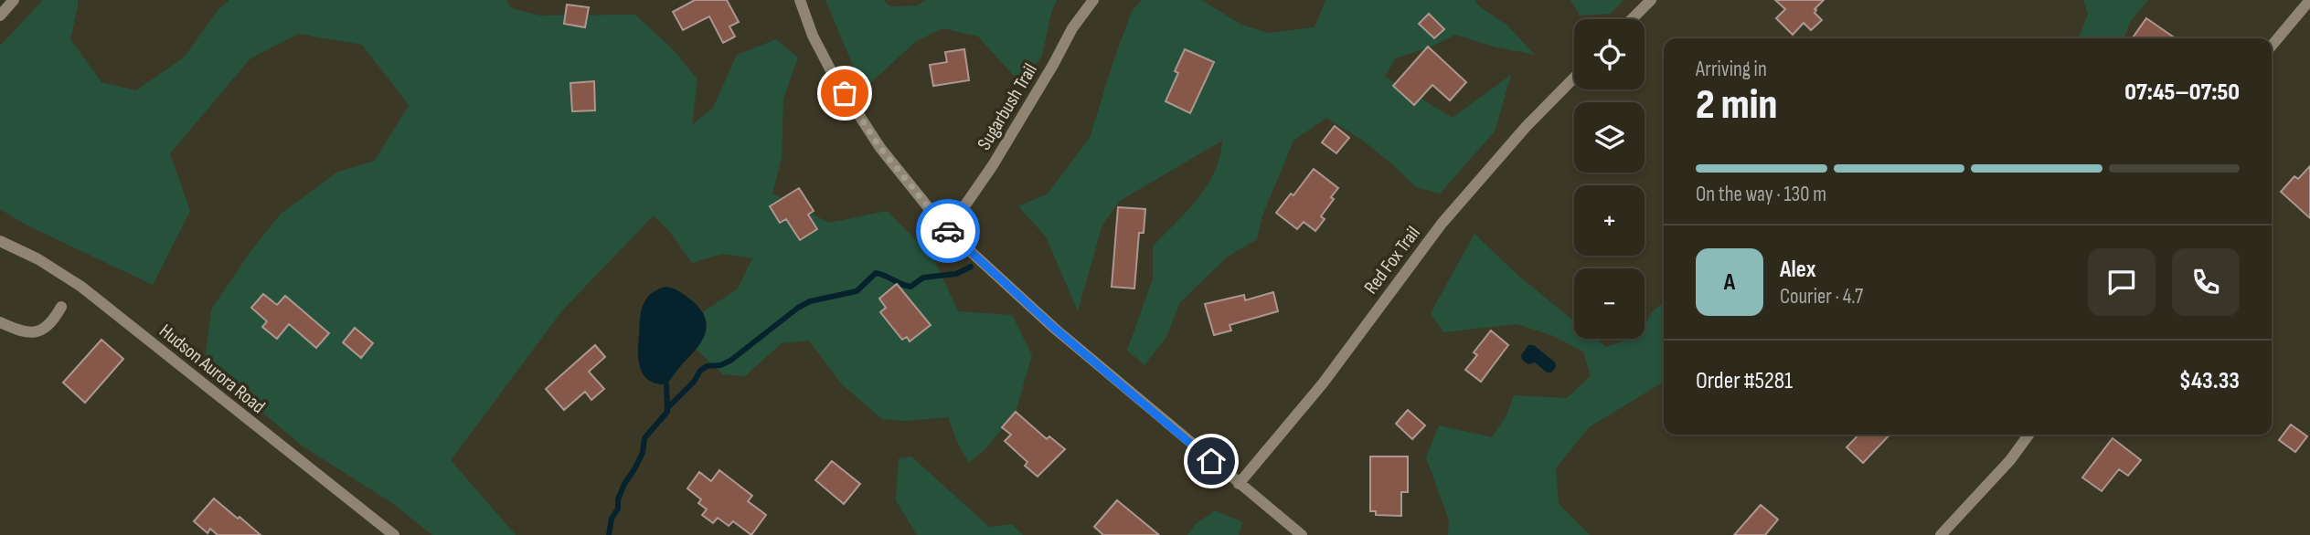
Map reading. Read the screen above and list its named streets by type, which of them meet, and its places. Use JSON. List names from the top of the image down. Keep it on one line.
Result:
{"streets":{"street":["Sugarbush Trail","Red Fox Trail","Hudson Aurora Road"]},"page":{"map_buttons":["+","−"],"heading":["2 min","Arriving in","07:45–07:50"],"panel":["Alex","Courier · 4.7","Order #5281","$43.33"],"bar":"On the way · 130 m","round":"A"}}
